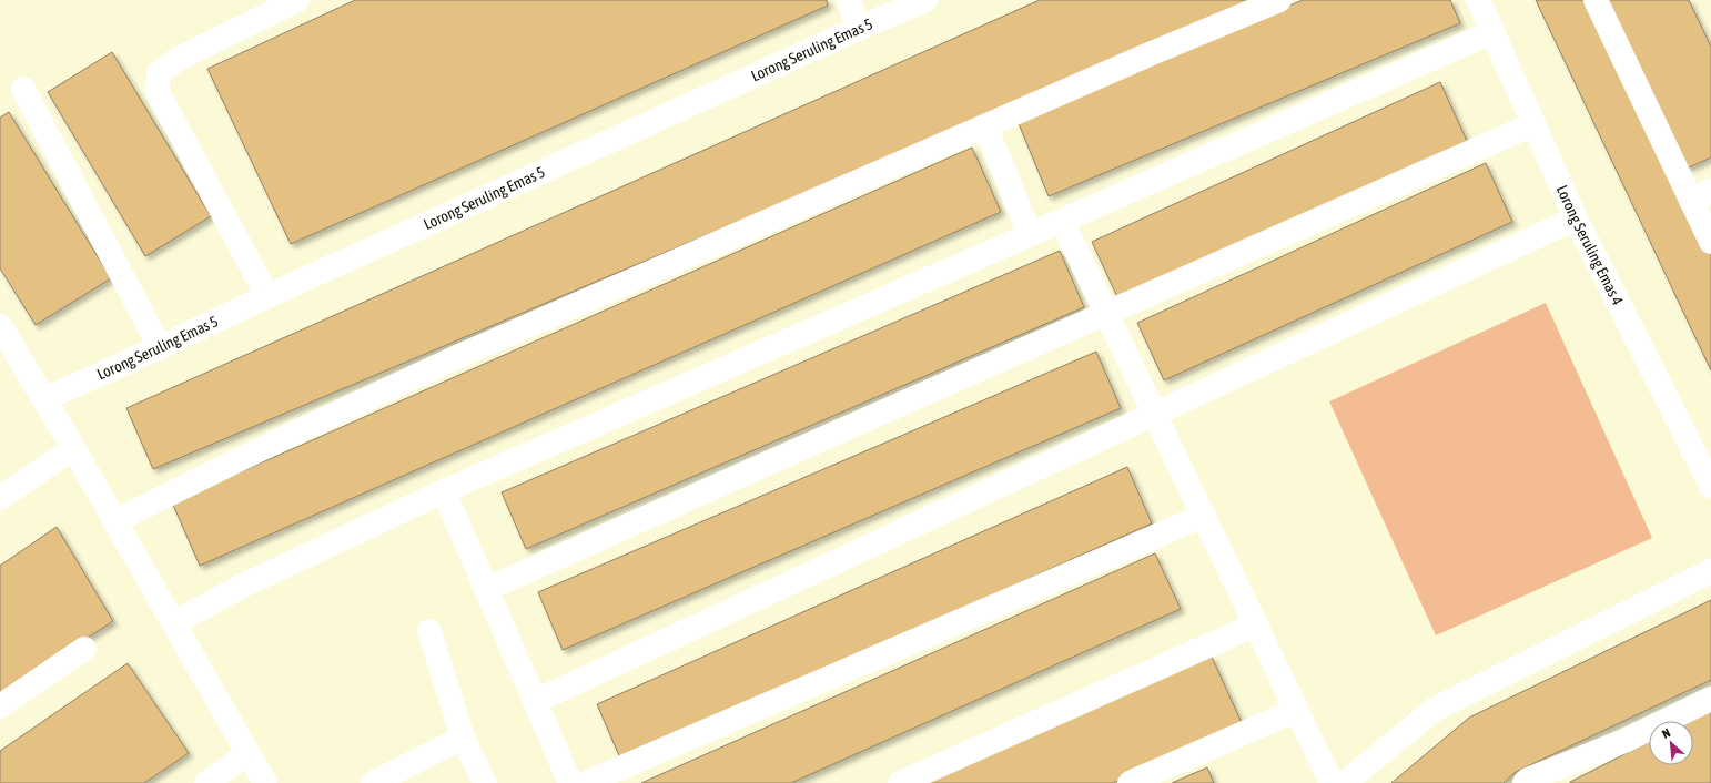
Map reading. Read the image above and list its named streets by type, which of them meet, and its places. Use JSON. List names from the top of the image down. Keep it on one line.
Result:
{"streets":{"street":["Lorong Seruling Emas 5","Lorong Seruling Emas 4"]},"north":"top left"}
